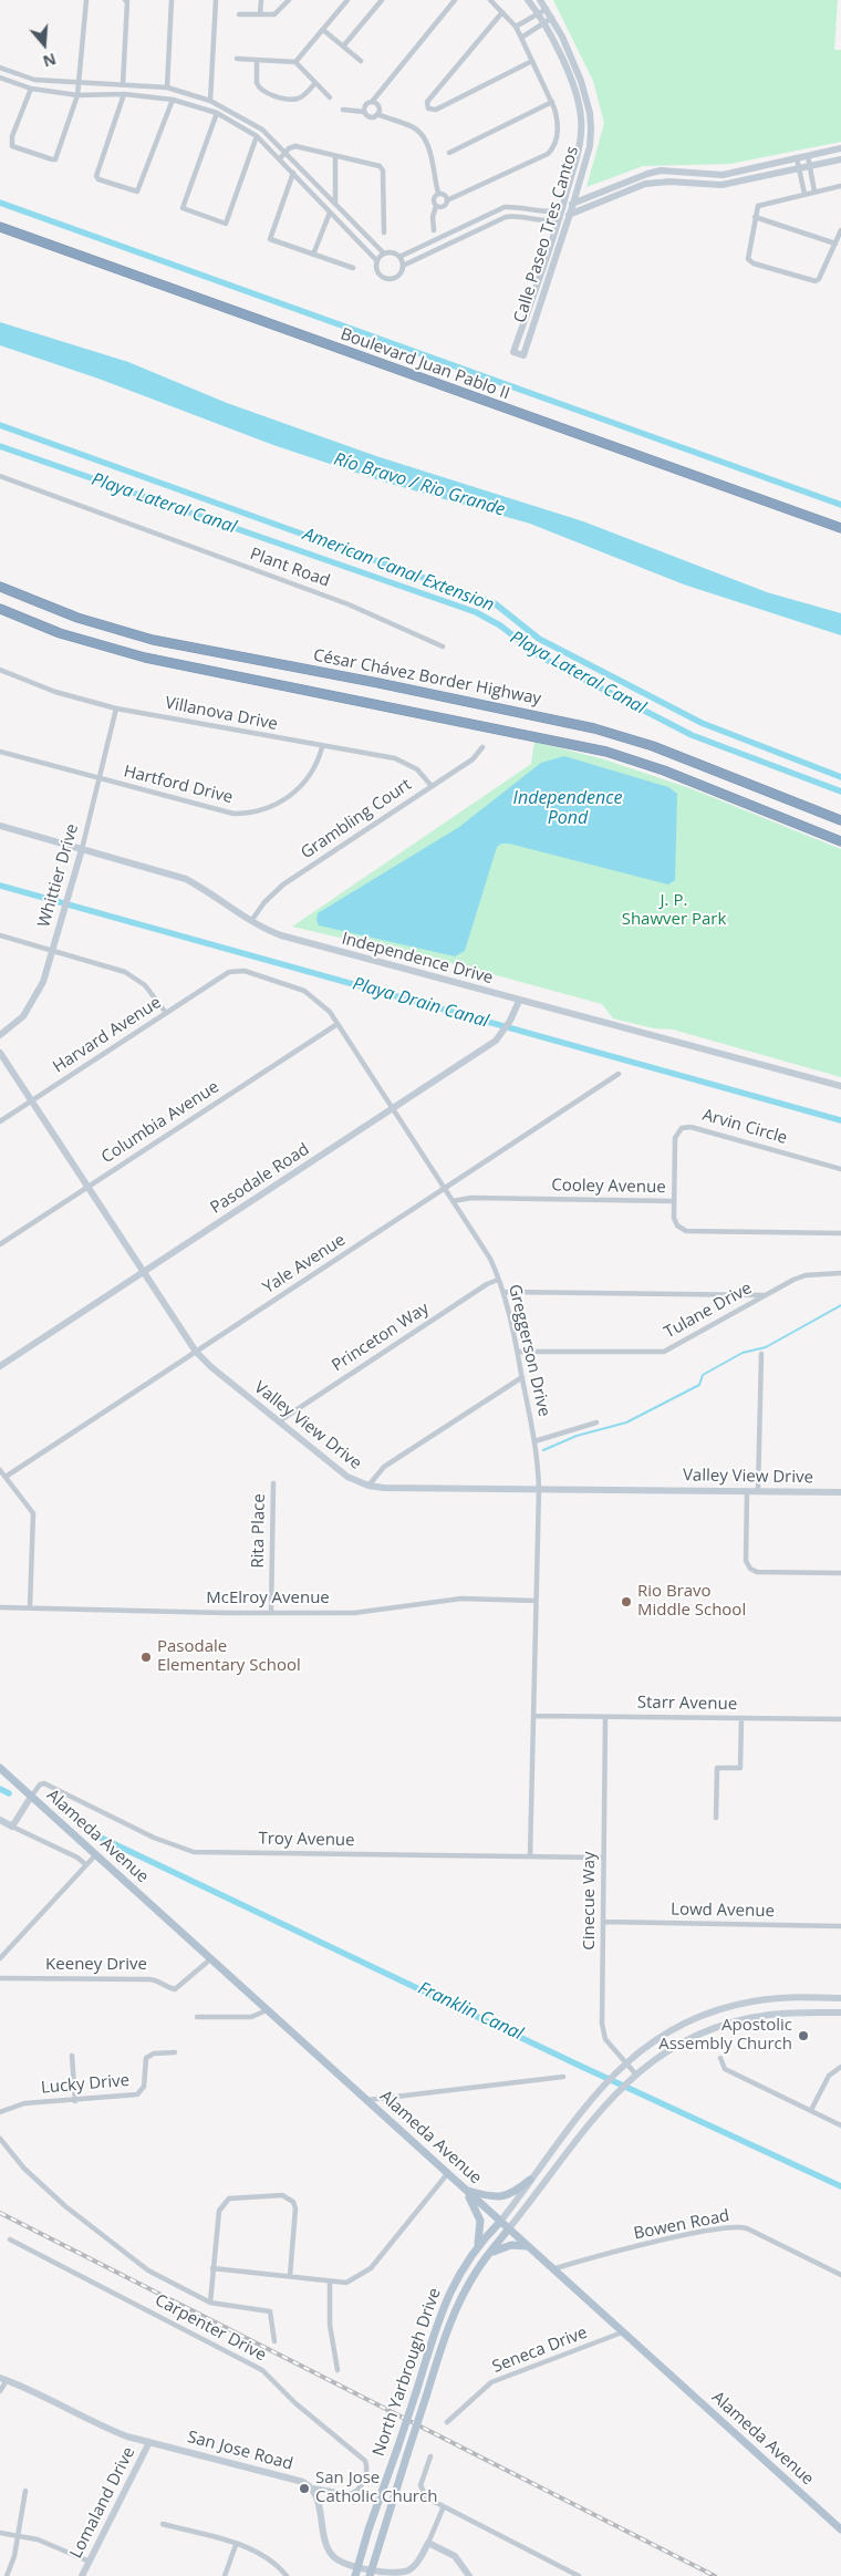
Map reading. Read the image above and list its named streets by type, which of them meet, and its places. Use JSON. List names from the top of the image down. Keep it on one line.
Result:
{"streets":{"highway":["Boulevard Juan Pablo II","César Chávez Border Highway"],"main road":["Alameda Avenue","North Yarbrough Drive"],"street":["Calle Paseo Tres Cantos","Plant Road","Villanova Drive","Hartford Drive","Grambling Court","Whittier Drive","Independence Drive","Harvard Avenue","Columbia Avenue","Arvin Circle","Pasodale Road","Cooley Avenue","Yale Avenue","Tulane Drive","Princeton Way","Greggerson Drive","Valley View Drive","Rita Place","McElroy Avenue","Starr Avenue","Troy Avenue","Cinecue Way","Lowd Avenue","Keeney Drive","Lucky Drive","Bowen Road","Carpenter Drive","Seneca Drive","San Jose Road","Lomaland Drive"]},"crossings":[["Villanova Drive","Hartford Drive"],["Villanova Drive","Grambling Court"],["Villanova Drive","Whittier Drive"],["Hartford Drive","Whittier Drive"],["Grambling Court","Independence Drive"],["Whittier Drive","Independence Drive"],["Independence Drive","Pasodale Road"],["Harvard Avenue","Greggerson Drive"],["Harvard Avenue","Valley View Drive"],["Columbia Avenue","Greggerson Drive"],["Columbia Avenue","Valley View Drive"],["Arvin Circle","Cooley Avenue"],["Pasodale Road","Greggerson Drive"],["Pasodale Road","Valley View Drive"],["Cooley Avenue","Greggerson Drive"],["Yale Avenue","Greggerson Drive"],["Yale Avenue","Valley View Drive"],["Tulane Drive","Greggerson Drive"],["Princeton Way","Greggerson Drive"],["Princeton Way","Valley View Drive"],["Greggerson Drive","Valley View Drive"],["Greggerson Drive","McElroy Avenue"],["Greggerson Drive","Starr Avenue"],["Greggerson Drive","Troy Avenue"],["Rita Place","McElroy Avenue"],["Starr Avenue","Cinecue Way"],["Alameda Avenue","Troy Avenue"],["Alameda Avenue","Keeney Drive"],["Alameda Avenue","Bowen Road"],["Alameda Avenue","Seneca Drive"],["Alameda Avenue","North Yarbrough Drive"],["Troy Avenue","Cinecue Way"],["Cinecue Way","Lowd Avenue"],["Carpenter Drive","San Jose Road"],["North Yarbrough Drive","San Jose Road"],["San Jose Road","Lomaland Drive"]],"water":["Río Bravo / Rio Grande","Playa Lateral Canal","American Canal Extension","Independence Pond","Playa Drain Canal","Franklin Canal"],"parks":["J. P. Shawver Park"],"places":["Rio Bravo Middle School","Pasodale Elementary School","Apostolic Assembly Church","San Jose Catholic Church"],"north":"bottom"}
